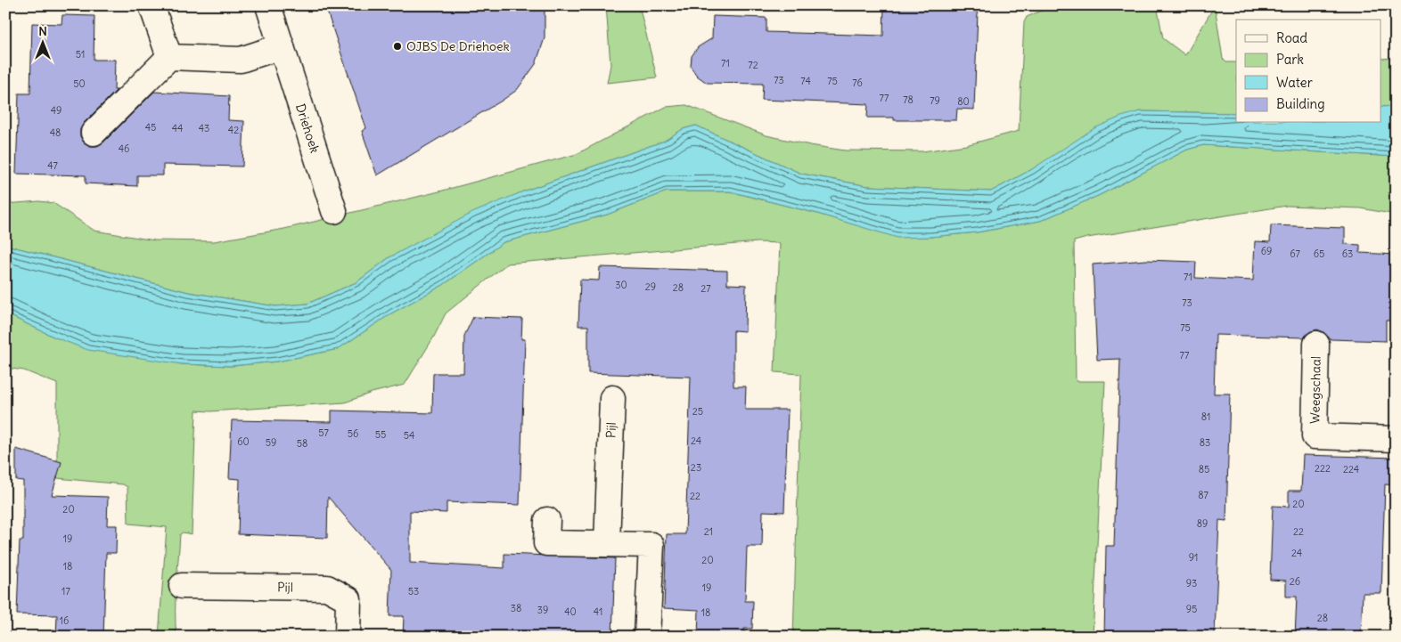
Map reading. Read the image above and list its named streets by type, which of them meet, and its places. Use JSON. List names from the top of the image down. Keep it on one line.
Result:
{"streets":{"street":["Driehoek","Weegschaal","Pijl"]},"places":["OJBS De Driehoek"],"house_numbers":["51","71","72","73","74","75","76","50","77","78","79","80","49","45","44","43","42","48","46","47","69","67","65","63","71","30","29","28","27","73","75","77","25","81","57","56","55","54","24","60","59","83","58","23","222","85","224","87","22","20","20","89","21","22","19","24","91","20","18","26","93","19","17","53","38","95","39","40","41","18","28","16"],"legend":["Road","Park","Water","Building"],"north":"top"}
